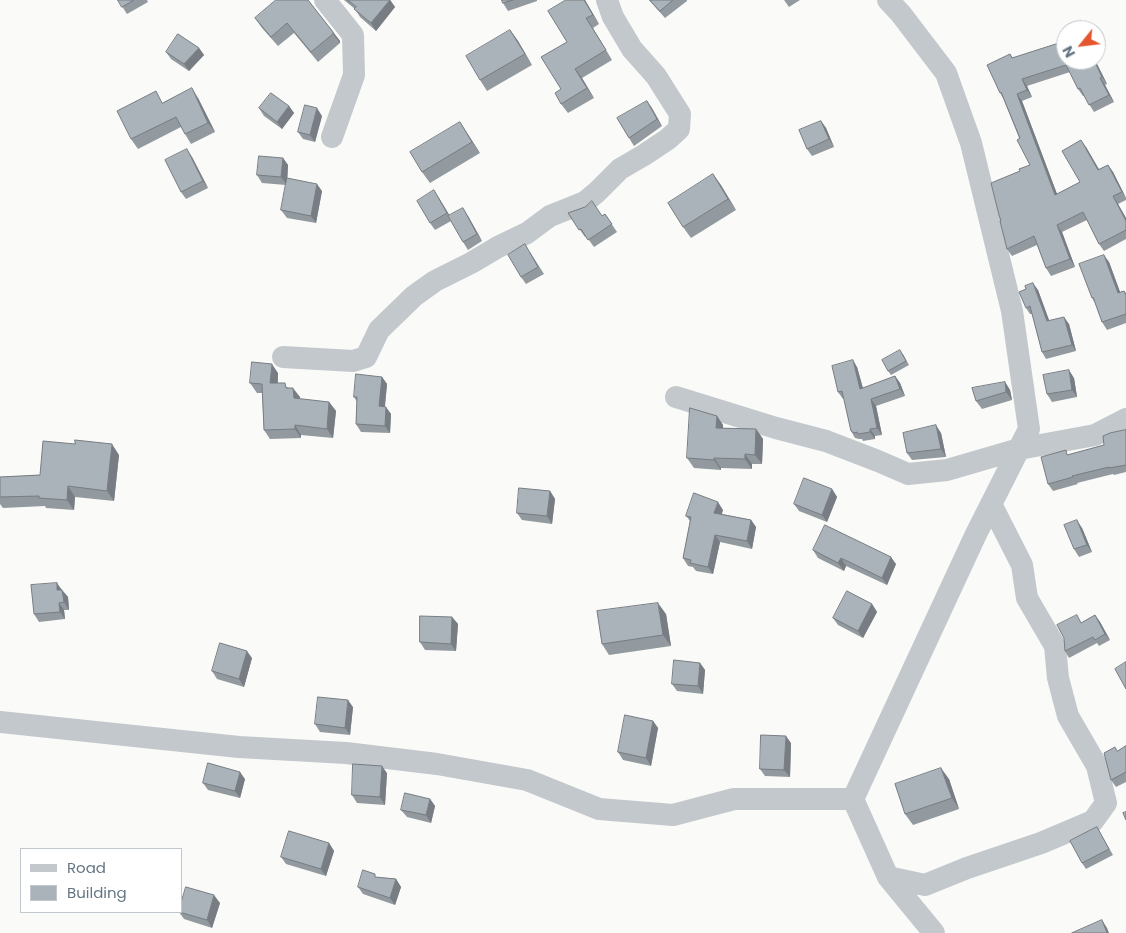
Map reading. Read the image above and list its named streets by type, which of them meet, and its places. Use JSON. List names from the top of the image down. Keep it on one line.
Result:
{"legend":["Road","Building"],"north":"bottom left"}
